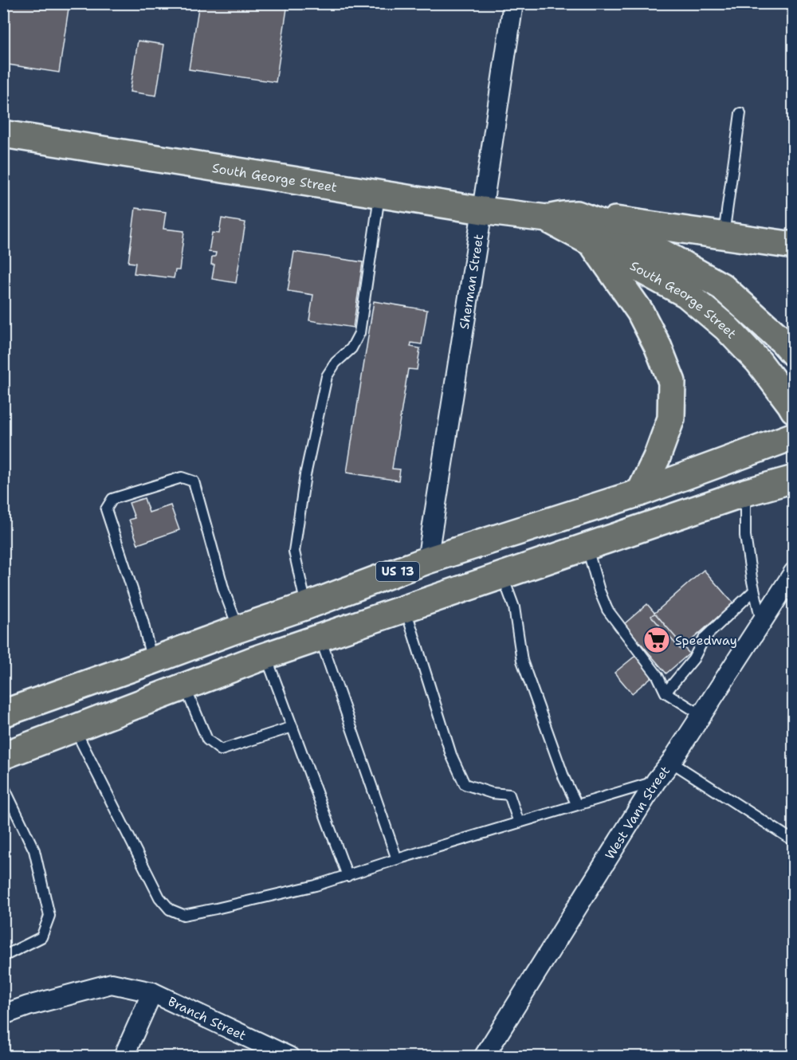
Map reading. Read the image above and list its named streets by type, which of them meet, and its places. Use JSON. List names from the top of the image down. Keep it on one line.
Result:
{"streets":{"main road":["South George Street","US 13"],"street":["Sherman Street","West Vann Street","Branch Street"]},"crossings":[["South George Street","Sherman Street"],["Sherman Street","US 13"]],"places":{"supermarket":["Speedway"]}}
